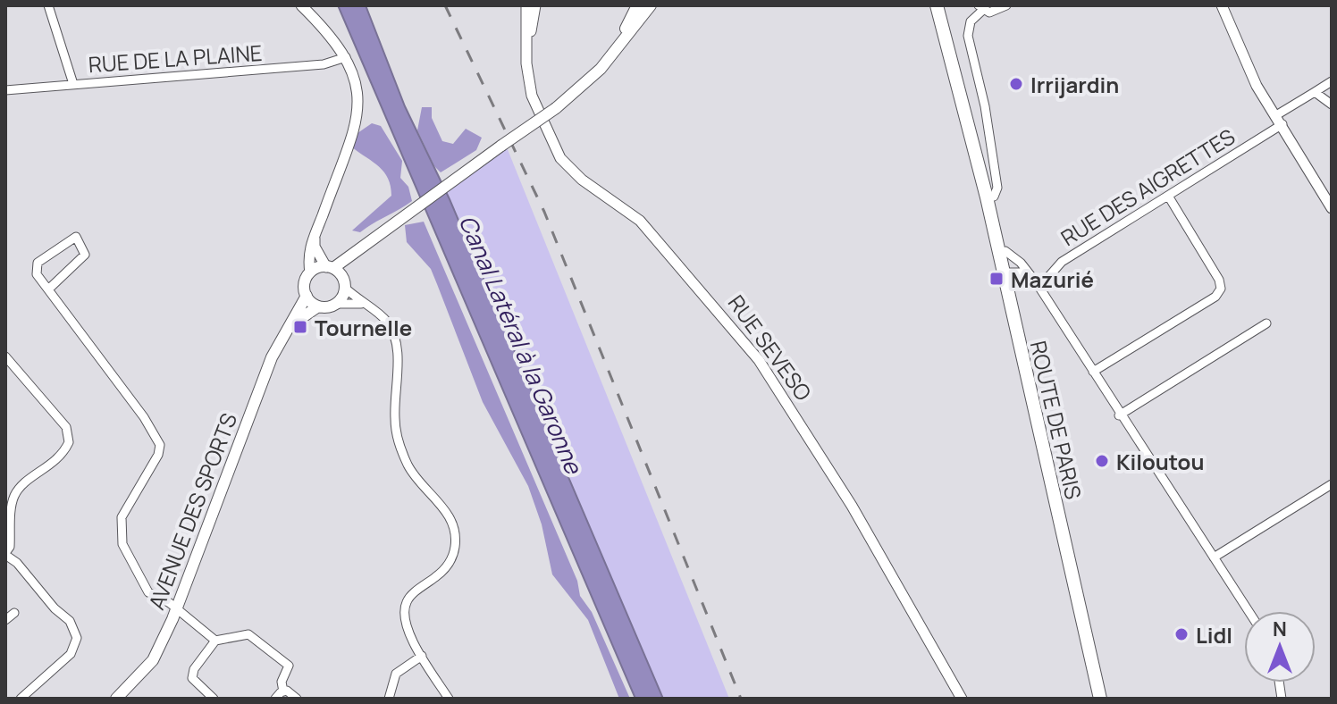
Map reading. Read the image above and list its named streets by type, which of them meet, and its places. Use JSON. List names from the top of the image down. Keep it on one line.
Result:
{"streets":{"main road":["ROUTE DE PARIS","AVENUE DES SPORTS"],"street":["RUE DE LA PLAINE","RUE DES AIGRETTES","RUE SEVESO"]},"water":["Canal Latéral à la Garonne"],"places":{"other":["Irrijardin","Kiloutou","Lidl"],"transit":["Mazurié","Tournelle"]},"north":"top"}
